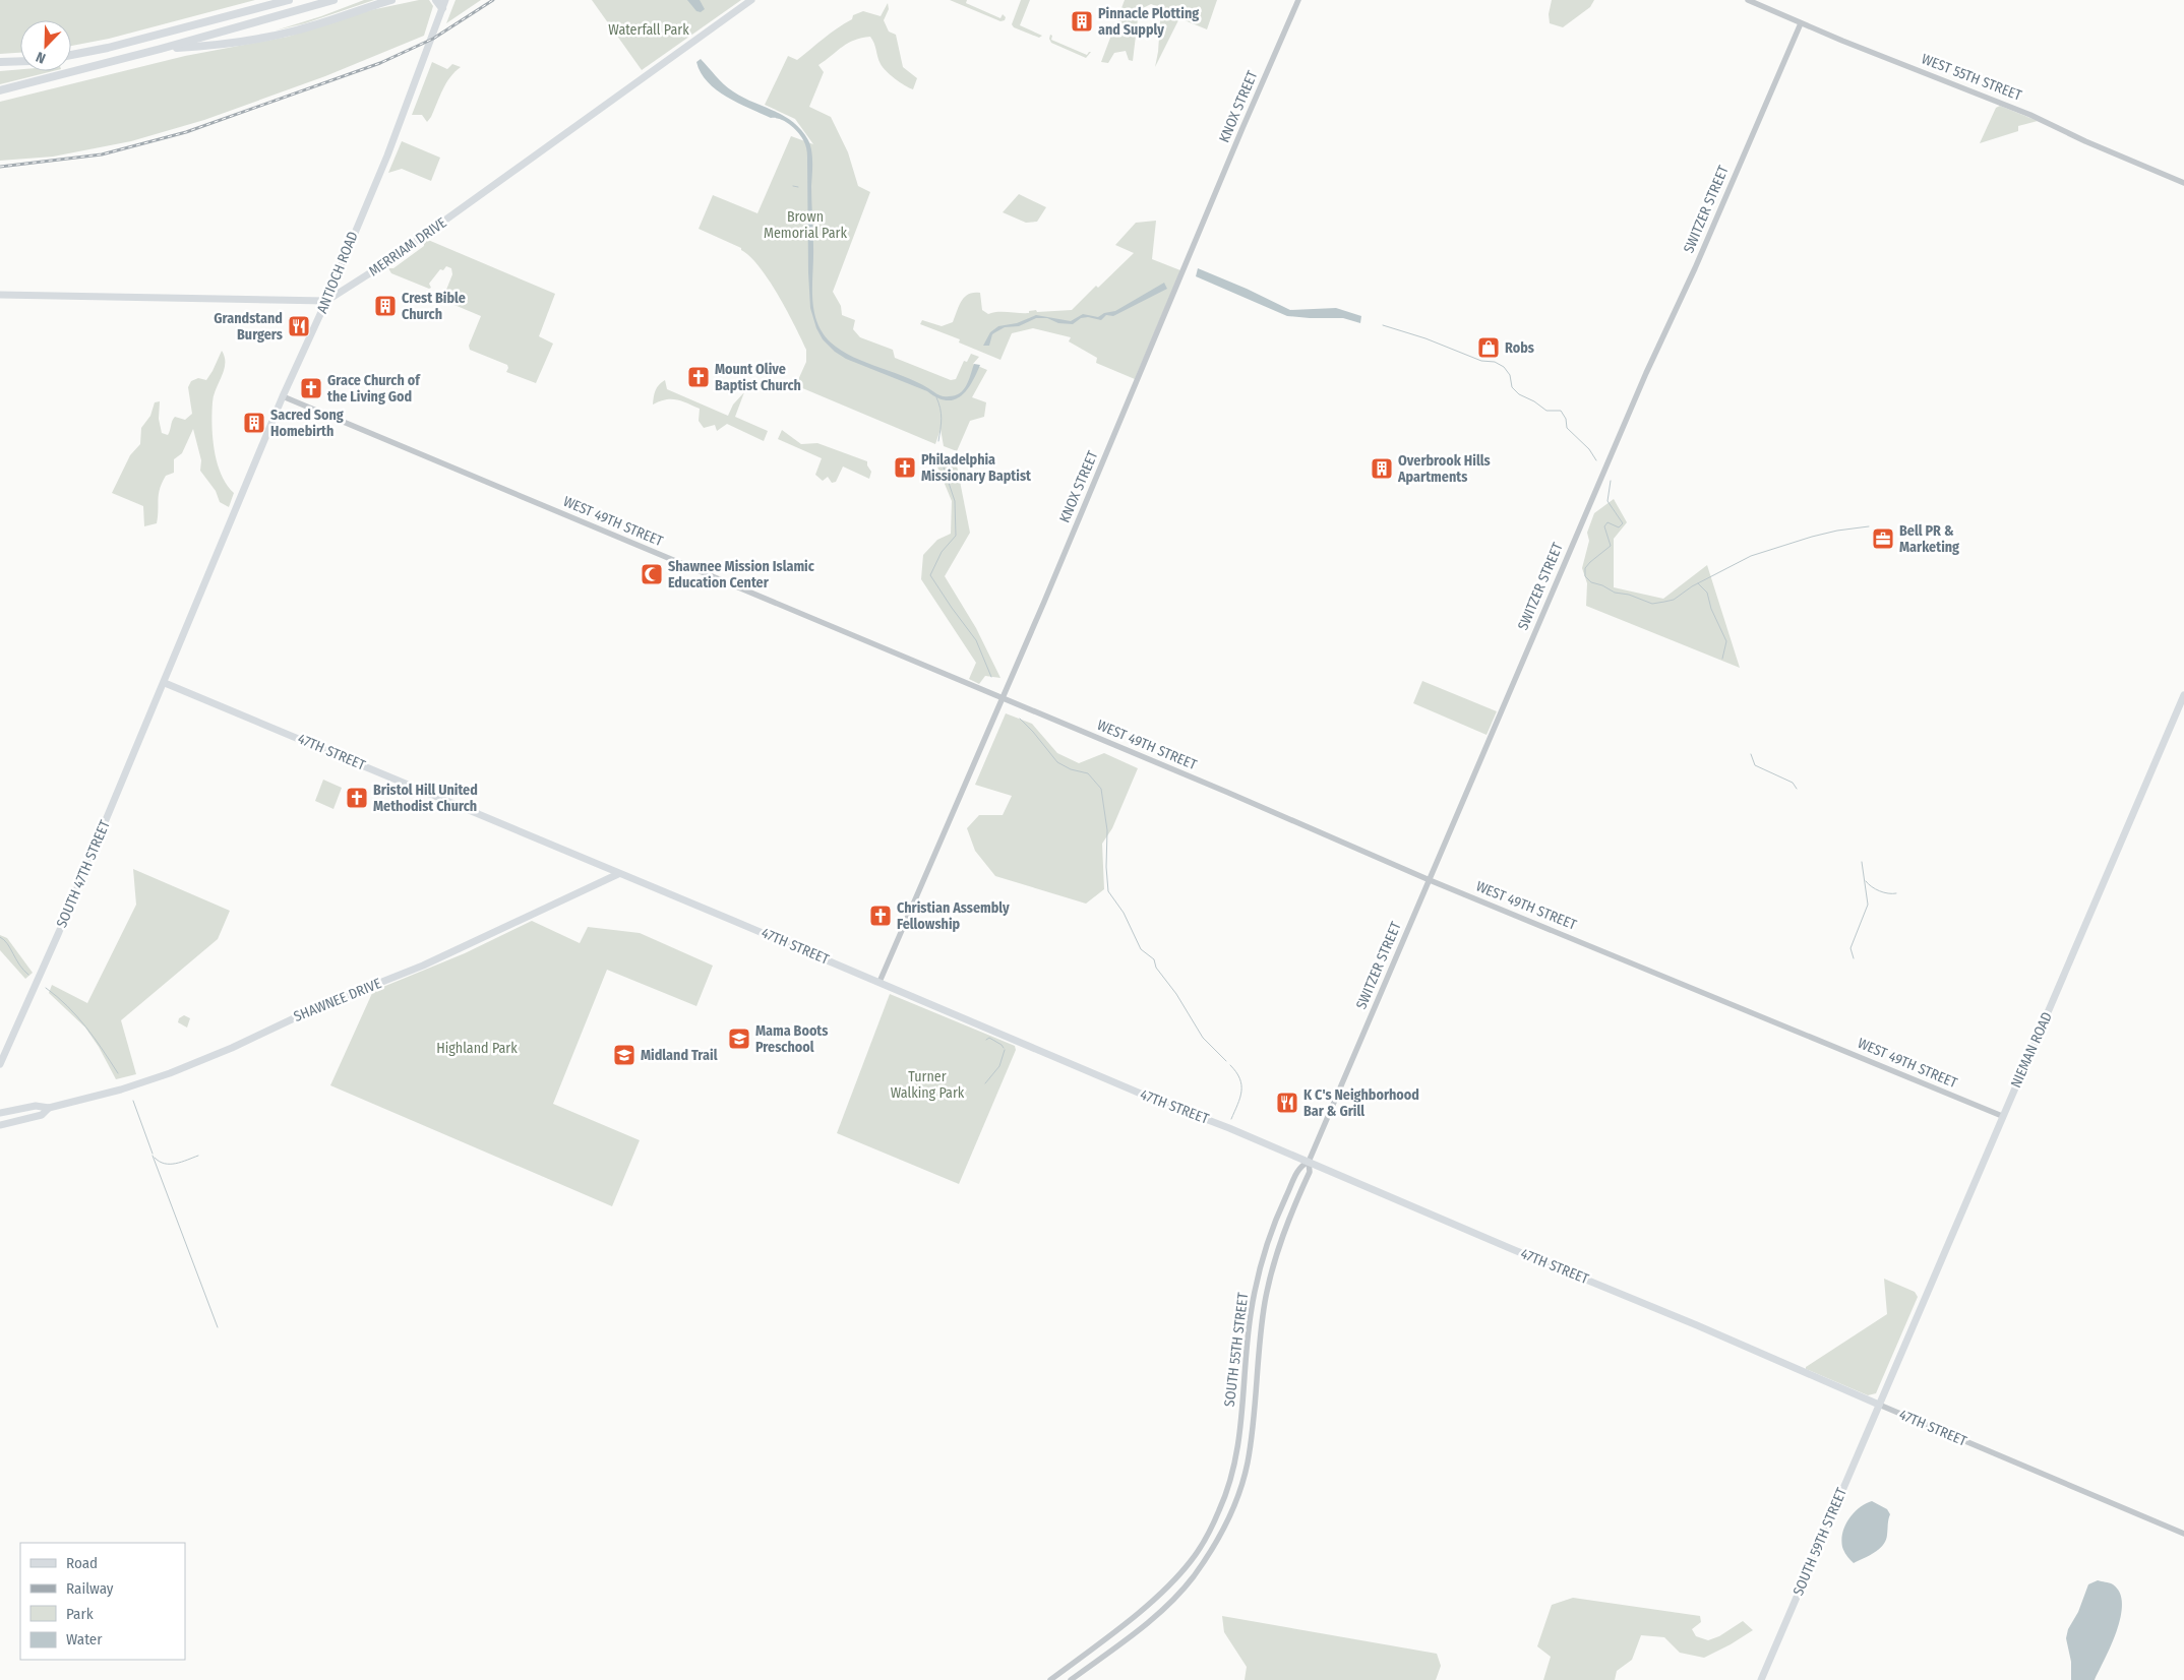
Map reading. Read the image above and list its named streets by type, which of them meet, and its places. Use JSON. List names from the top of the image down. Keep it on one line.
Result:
{"streets":{"main road":["MERRIAM DRIVE","ANTIOCH ROAD","47TH STREET","SOUTH 47TH STREET","SHAWNEE DRIVE","NIEMAN ROAD","SOUTH 59TH STREET"],"street":["WEST 55TH STREET","KNOX STREET","SWITZER STREET","WEST 49TH STREET","SOUTH 55TH STREET"]},"crossings":[["WEST 55TH STREET","SWITZER STREET"],["KNOX STREET","WEST 49TH STREET"],["KNOX STREET","47TH STREET"],["SWITZER STREET","WEST 49TH STREET"],["SWITZER STREET","47TH STREET"],["SWITZER STREET","SOUTH 55TH STREET"],["MERRIAM DRIVE","ANTIOCH ROAD"],["ANTIOCH ROAD","WEST 49TH STREET"],["ANTIOCH ROAD","47TH STREET"],["ANTIOCH ROAD","SOUTH 47TH STREET"],["WEST 49TH STREET","NIEMAN ROAD"],["47TH STREET","SOUTH 47TH STREET"],["47TH STREET","SHAWNEE DRIVE"],["47TH STREET","NIEMAN ROAD"],["47TH STREET","SOUTH 55TH STREET"],["47TH STREET","SOUTH 59TH STREET"],["NIEMAN ROAD","SOUTH 59TH STREET"]],"parks":["Waterfall Park","Brown Memorial Park","Highland Park","Turner Walking Park"],"places":{"building":["Pinnacle Plotting and Supply","Crest Bible Church","Sacred Song Homebirth","Overbrook Hills Apartments"],"restaurant":["Grandstand Burgers","K C's Neighborhood Bar & Grill"],"shop":["Robs"],"church":["Mount Olive Baptist Church","Grace Church of the Living God","Philadelphia Missionary Baptist","Bristol Hill United Methodist Church","Christian Assembly Fellowship"],"office":["Bell PR & Marketing"],"mosque":["Shawnee Mission Islamic Education Center"],"school or university":["Mama Boots Preschool","Midland Trail"]},"legend":["Road","Railway","Park","Water"],"north":"bottom left"}
